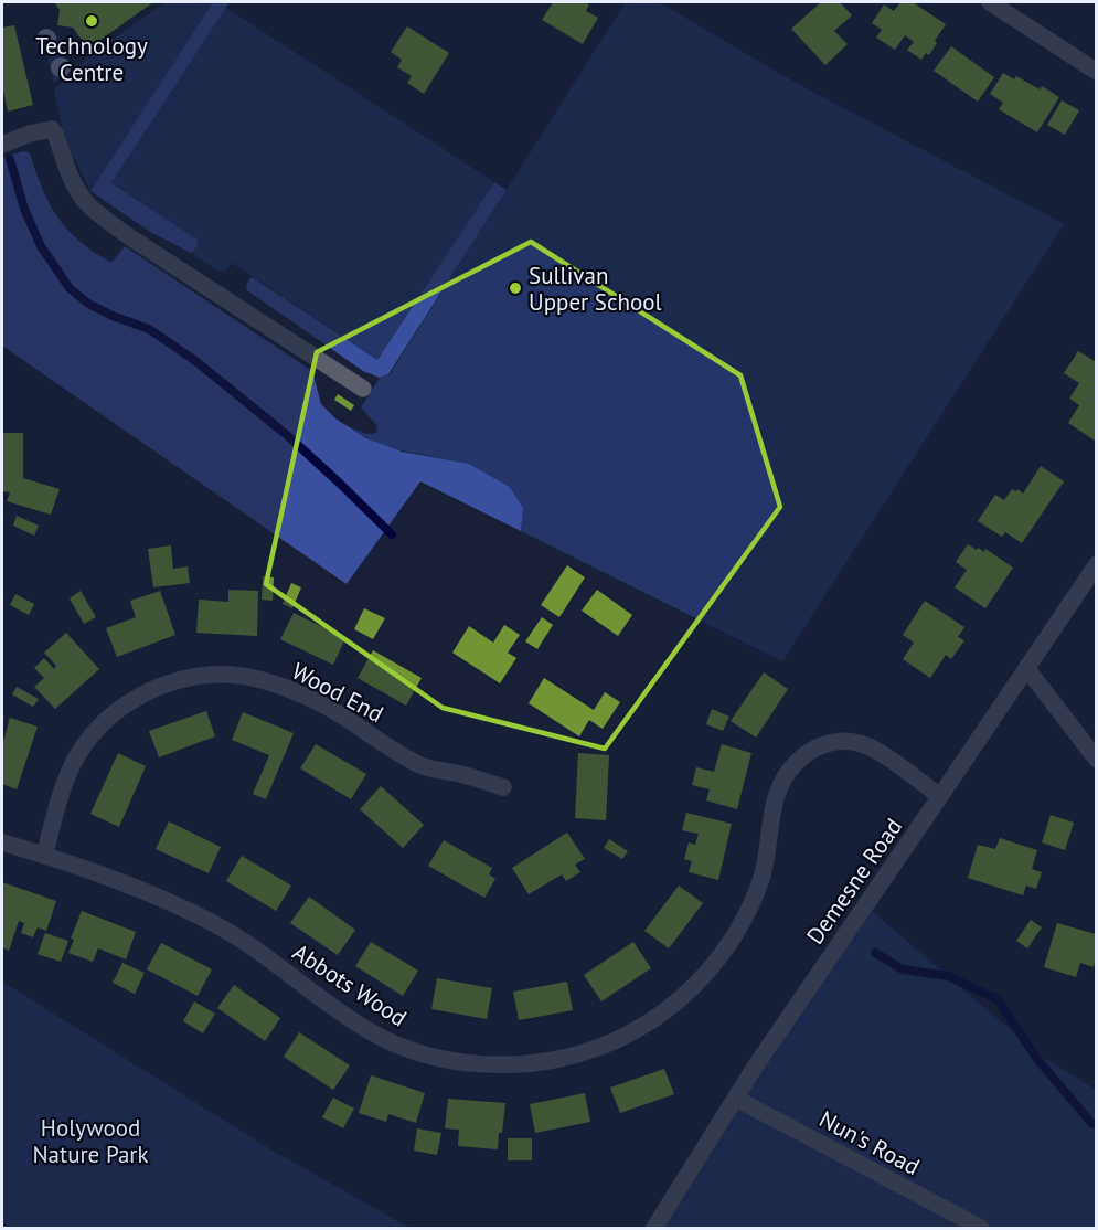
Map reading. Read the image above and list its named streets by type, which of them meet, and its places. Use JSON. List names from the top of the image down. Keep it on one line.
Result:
{"streets":{"street":["Wood End","Demesne Road","Abbots Wood","Nun's Road"]},"crossings":[["Wood End","Abbots Wood"],["Demesne Road","Abbots Wood"],["Demesne Road","Nun's Road"]],"parks":["Holywood Nature Park"],"places":["Technology Centre","Sullivan Upper School"]}
